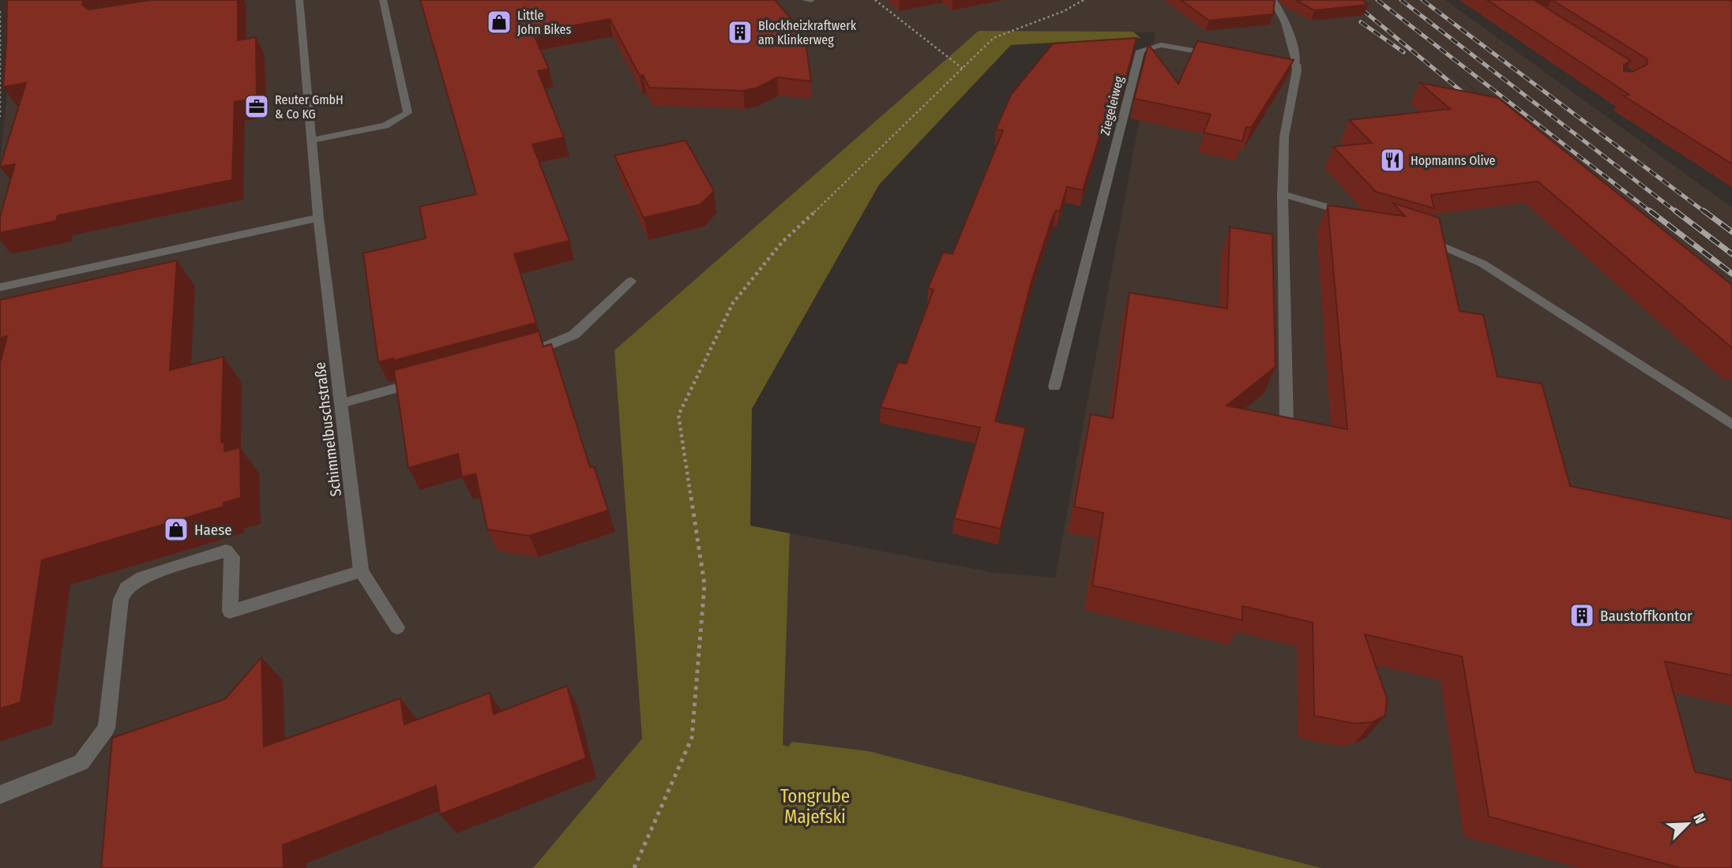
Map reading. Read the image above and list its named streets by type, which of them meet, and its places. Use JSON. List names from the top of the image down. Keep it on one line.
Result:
{"streets":{"street":["Ziegeleiweg","Schimmelbuschstraße"]},"parks":["Tongrube Majefski"],"places":{"shop":["Little John Bikes","Haese"],"building":["Blockheizkraftwerk am Klinkerweg","Baustoffkontor"],"office":["Reuter GmbH & Co KG"],"restaurant":["Hopmanns Olive"]},"north":"top right"}
